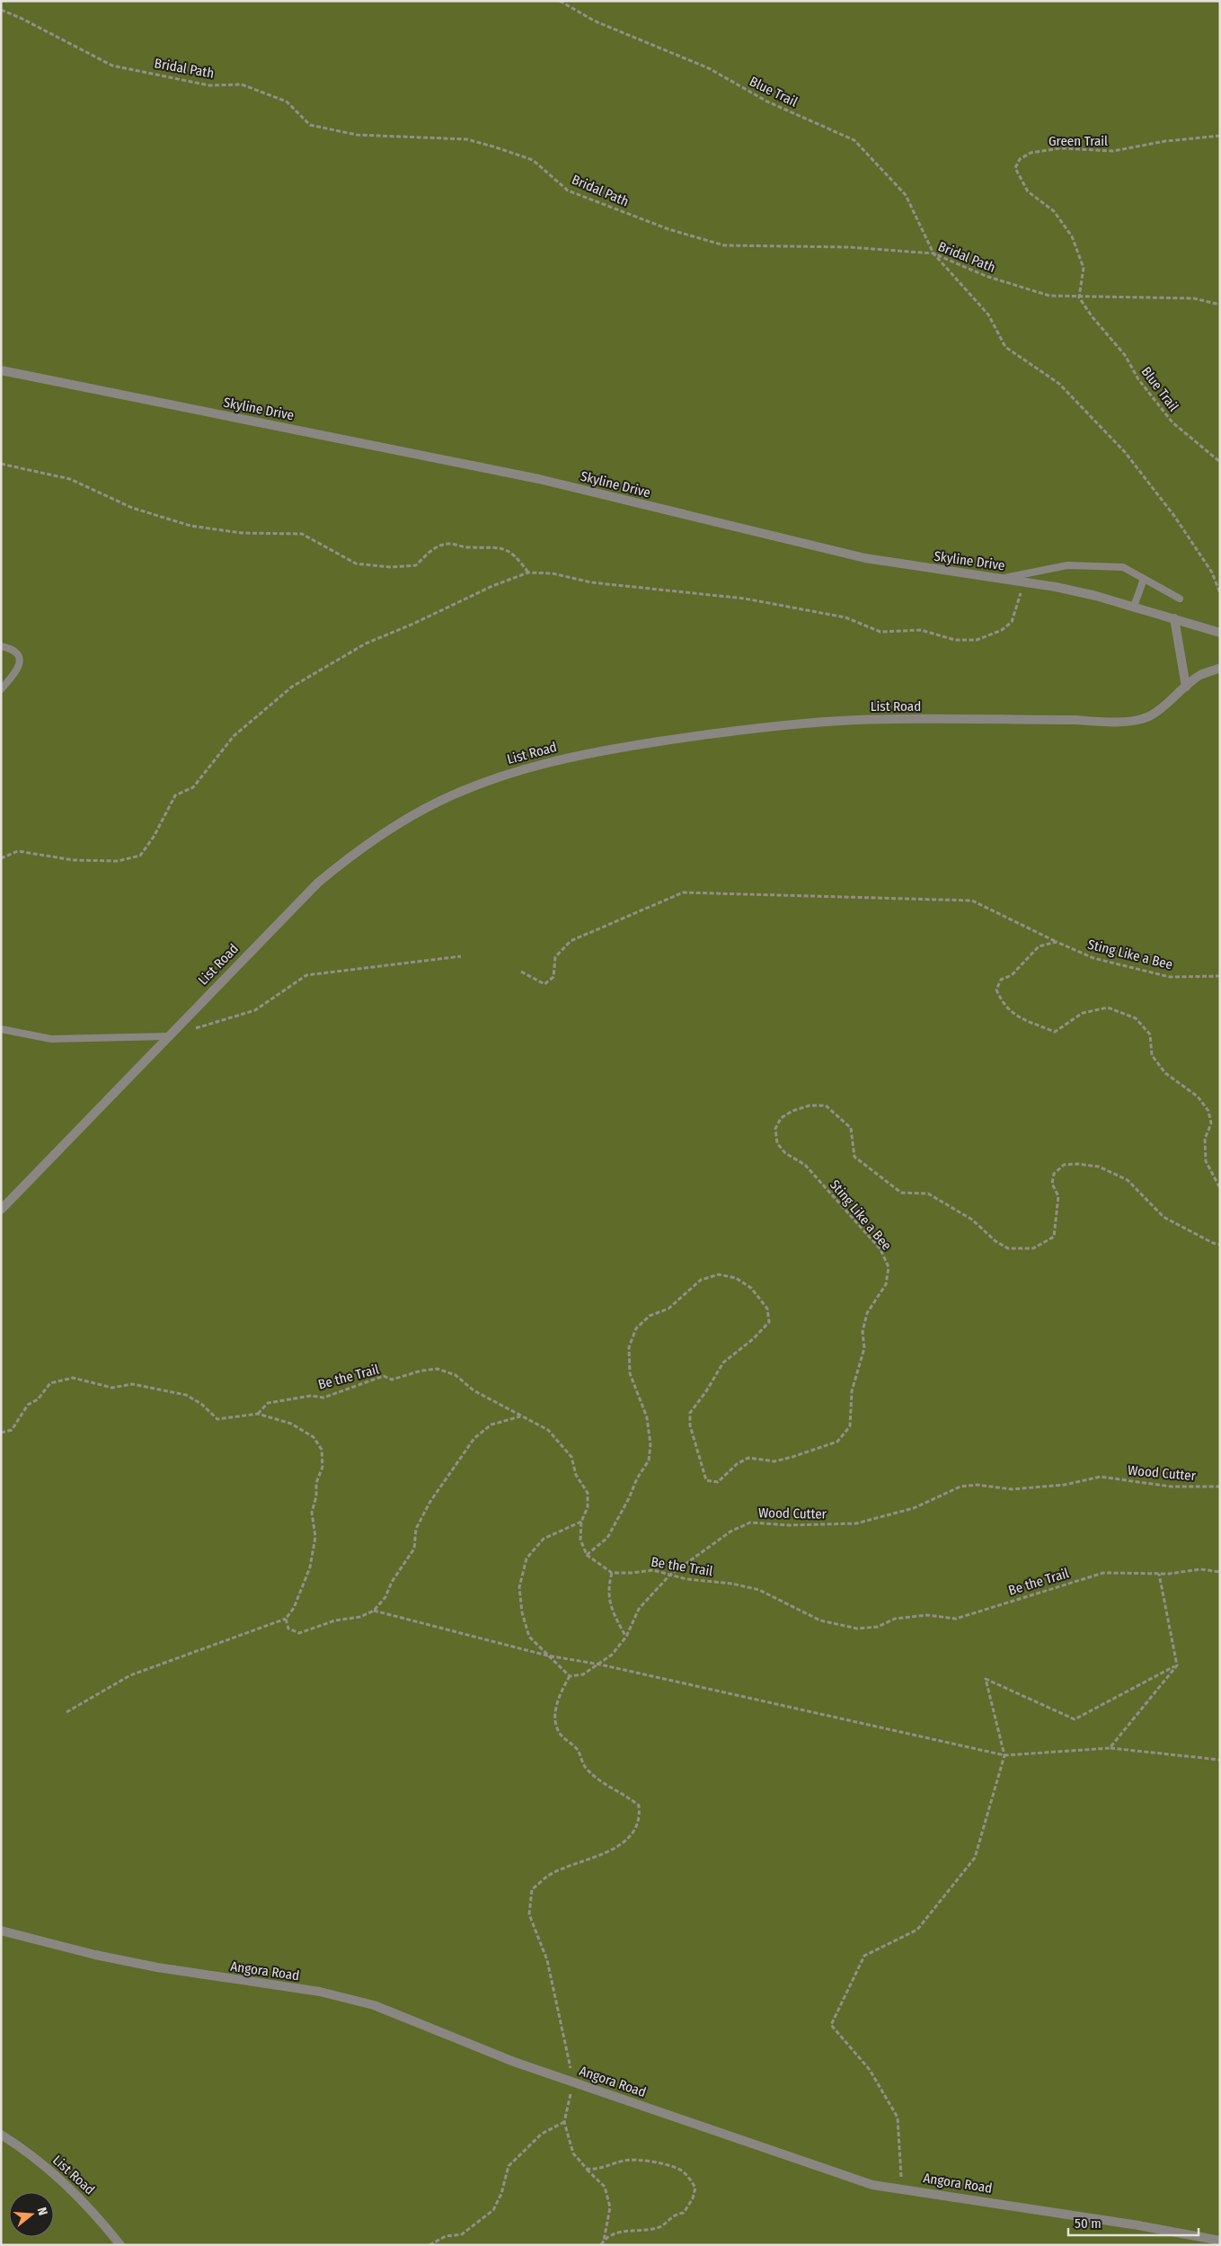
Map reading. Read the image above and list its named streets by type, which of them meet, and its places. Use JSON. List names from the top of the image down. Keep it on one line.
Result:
{"streets":{"street":["Skyline Drive","List Road","Angora Road"],"path":["Bridal Path","Blue Trail","Green Trail","Sting Like a Bee","Be the Trail","Wood Cutter"]},"crossings":[["Bridal Path","Blue Trail"],["Bridal Path","Green Trail"],["Blue Trail","Green Trail"],["Sting Like a Bee","Be the Trail"],["Be the Trail","Wood Cutter"]],"scale_bar":"50 m","north":"right"}
